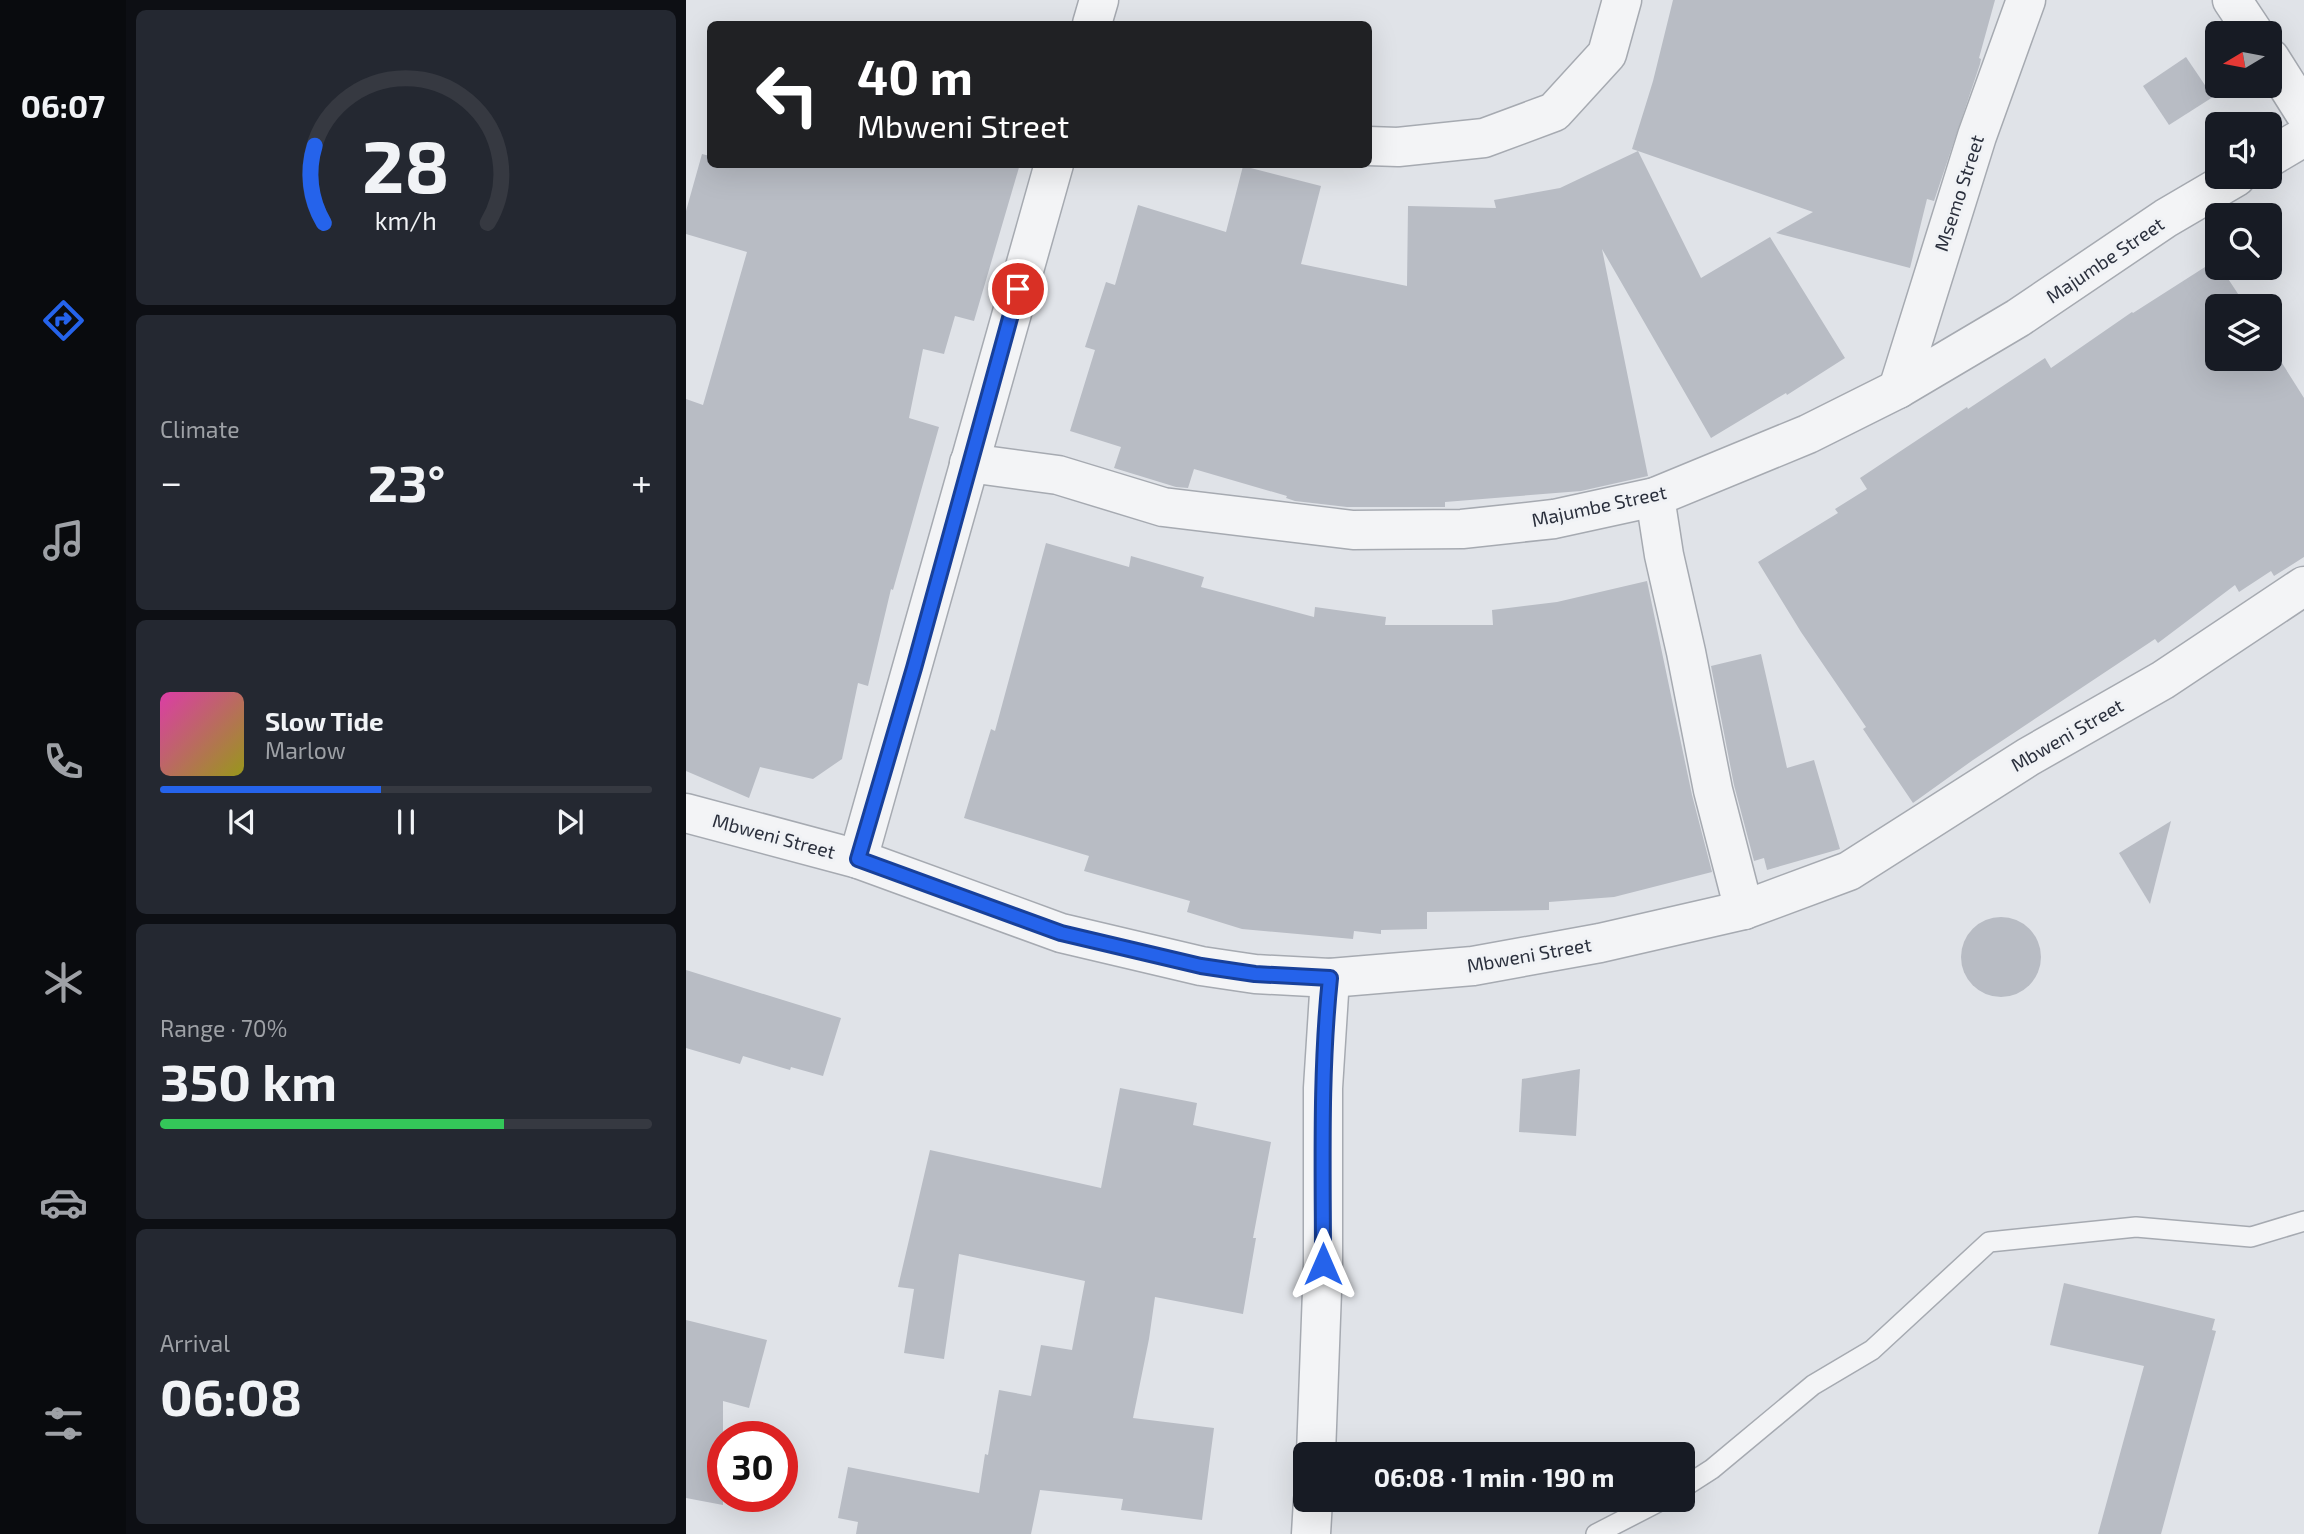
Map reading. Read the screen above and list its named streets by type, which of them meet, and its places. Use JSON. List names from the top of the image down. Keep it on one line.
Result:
{"streets":{"street":["Msemo Street","Majumbe Street","Mbweni Street"]},"crossings":[["Msemo Street","Majumbe Street"]],"north":"left","page":{"tabs":"06:07","turn":["40 m","Mbweni Street"],"tile":["Climate",["Range · 70%","350 km"],["Arrival","06:08"]],"heat":["−","23°","+"],"song":["Slow Tide","Marlow"],"limit":"30","trip":"06:08 · 1 min · 190 m","gauge":["28","km/h"]}}
